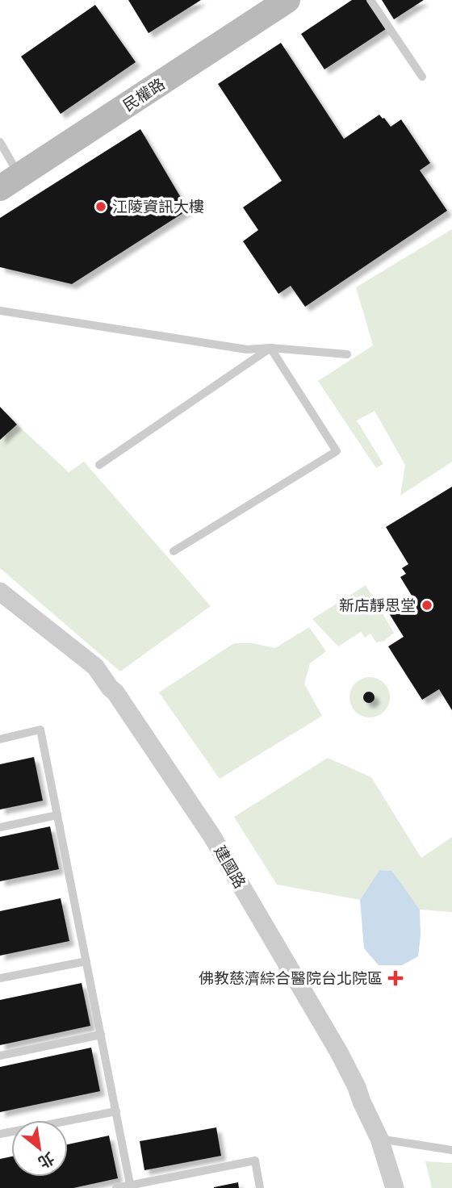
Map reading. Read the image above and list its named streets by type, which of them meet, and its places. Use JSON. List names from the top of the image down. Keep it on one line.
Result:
{"streets":{"street":["民權路","建國路"]},"places":{"other":["江陵資訊大樓","新店靜思堂"],"health":["佛教慈濟綜合醫院台北院區"]},"north":"bottom right"}
